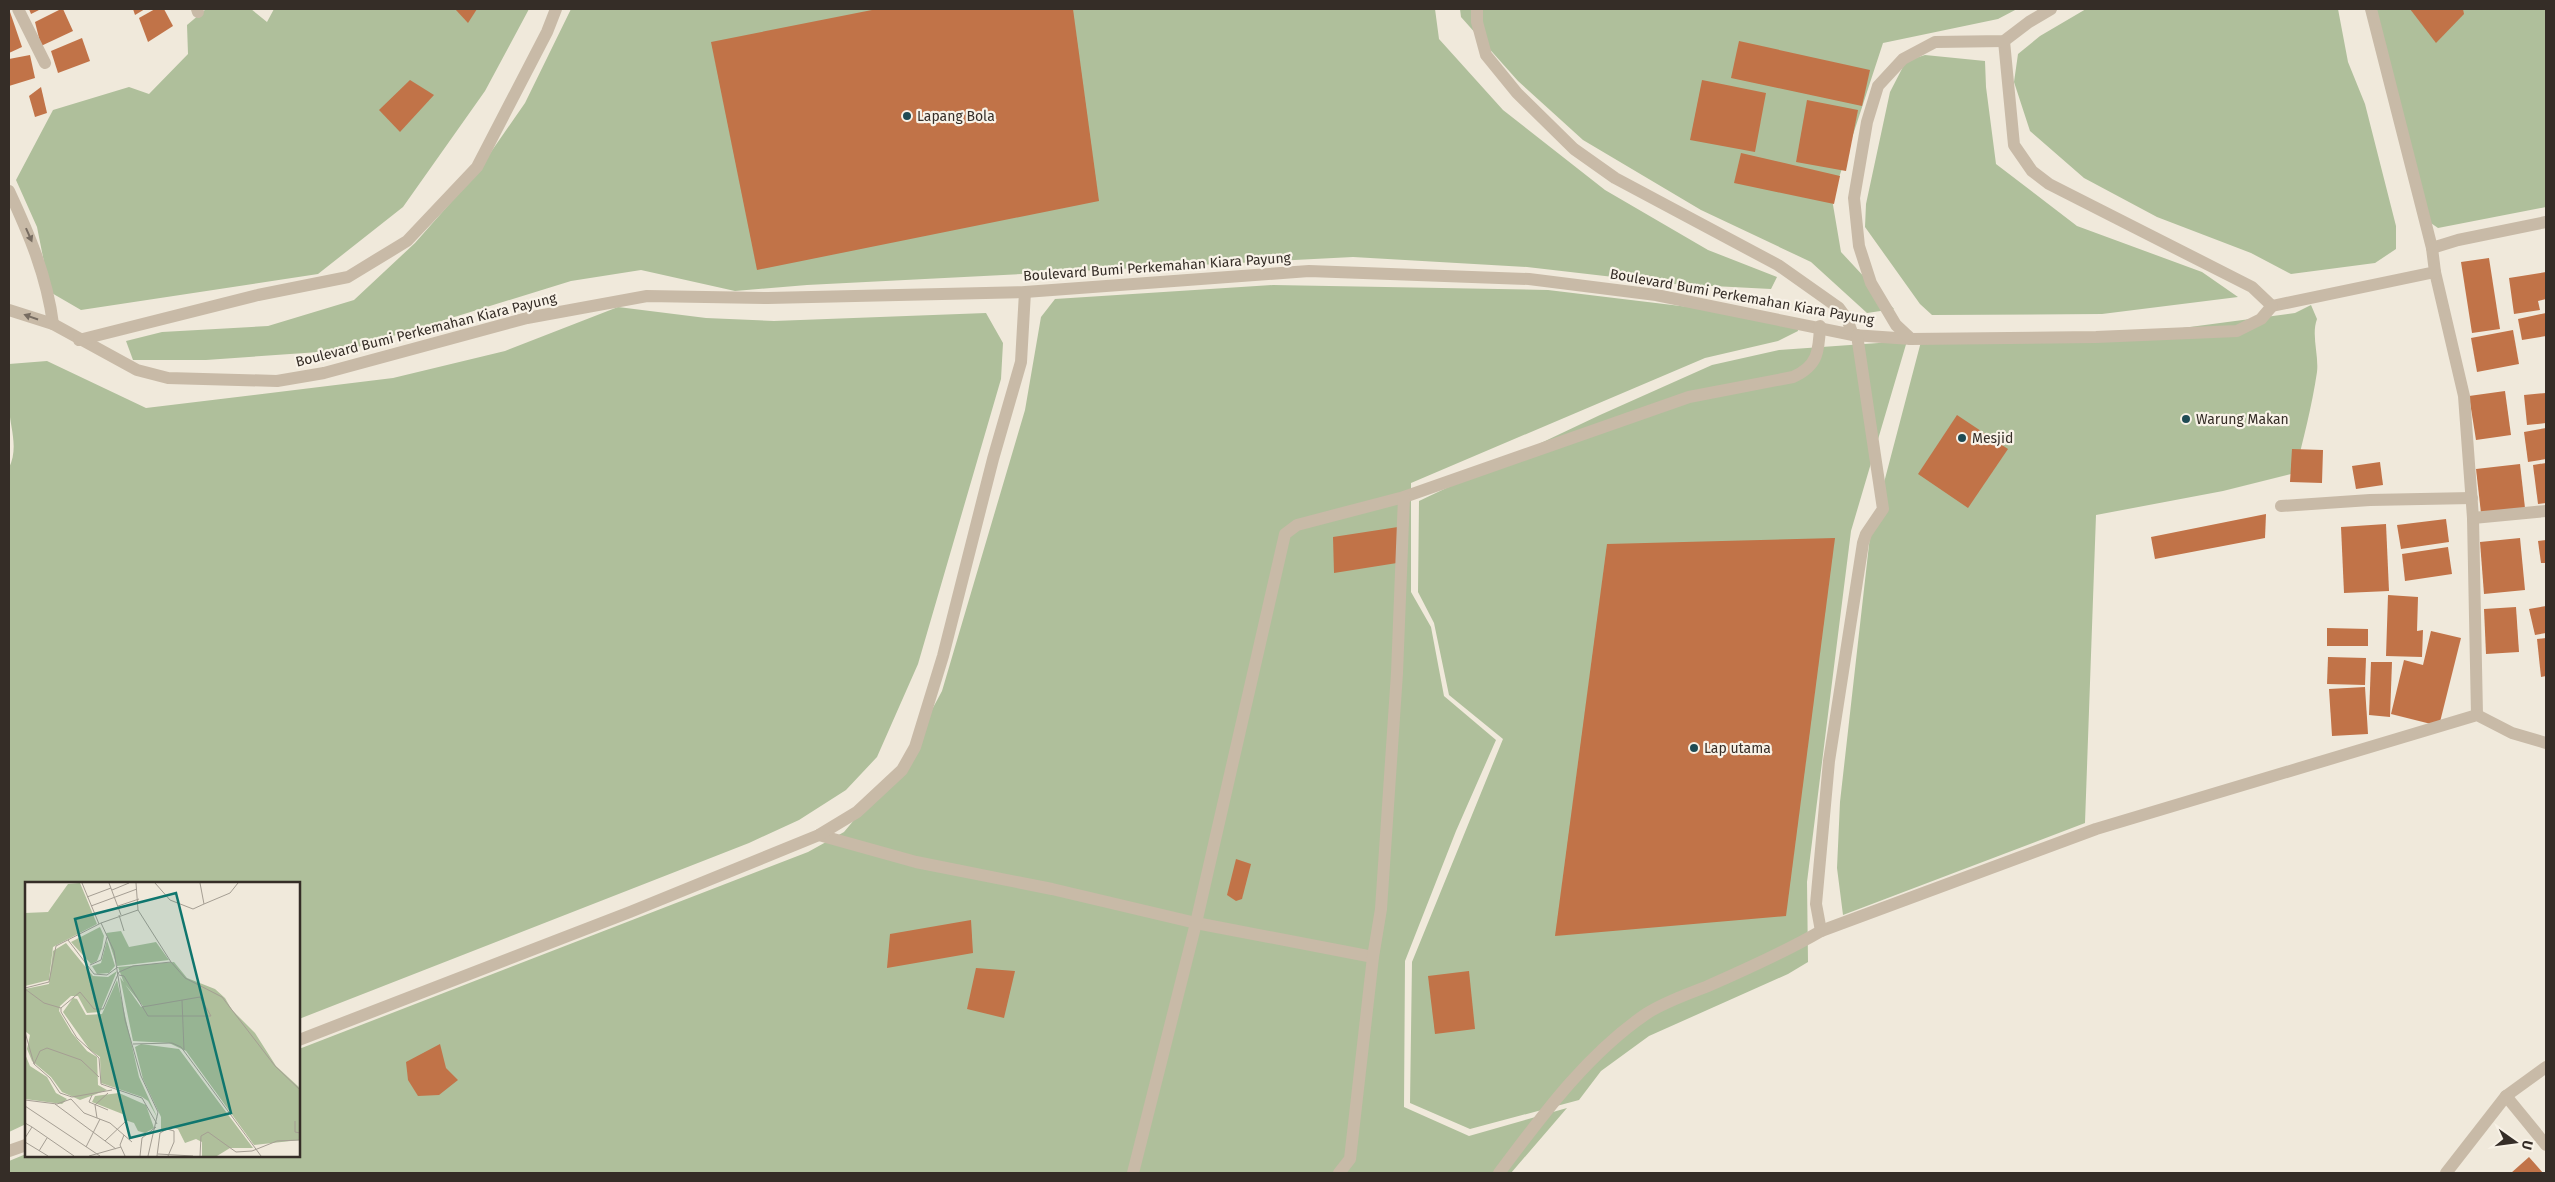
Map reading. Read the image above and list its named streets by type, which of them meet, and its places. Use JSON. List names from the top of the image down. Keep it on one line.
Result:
{"streets":{"street":["Boulevard Bumi Perkemahan Kiara Payung"]},"places":["Lapang Bola","Warung Makan","Mesjid","Lap utama"],"north":"right"}
